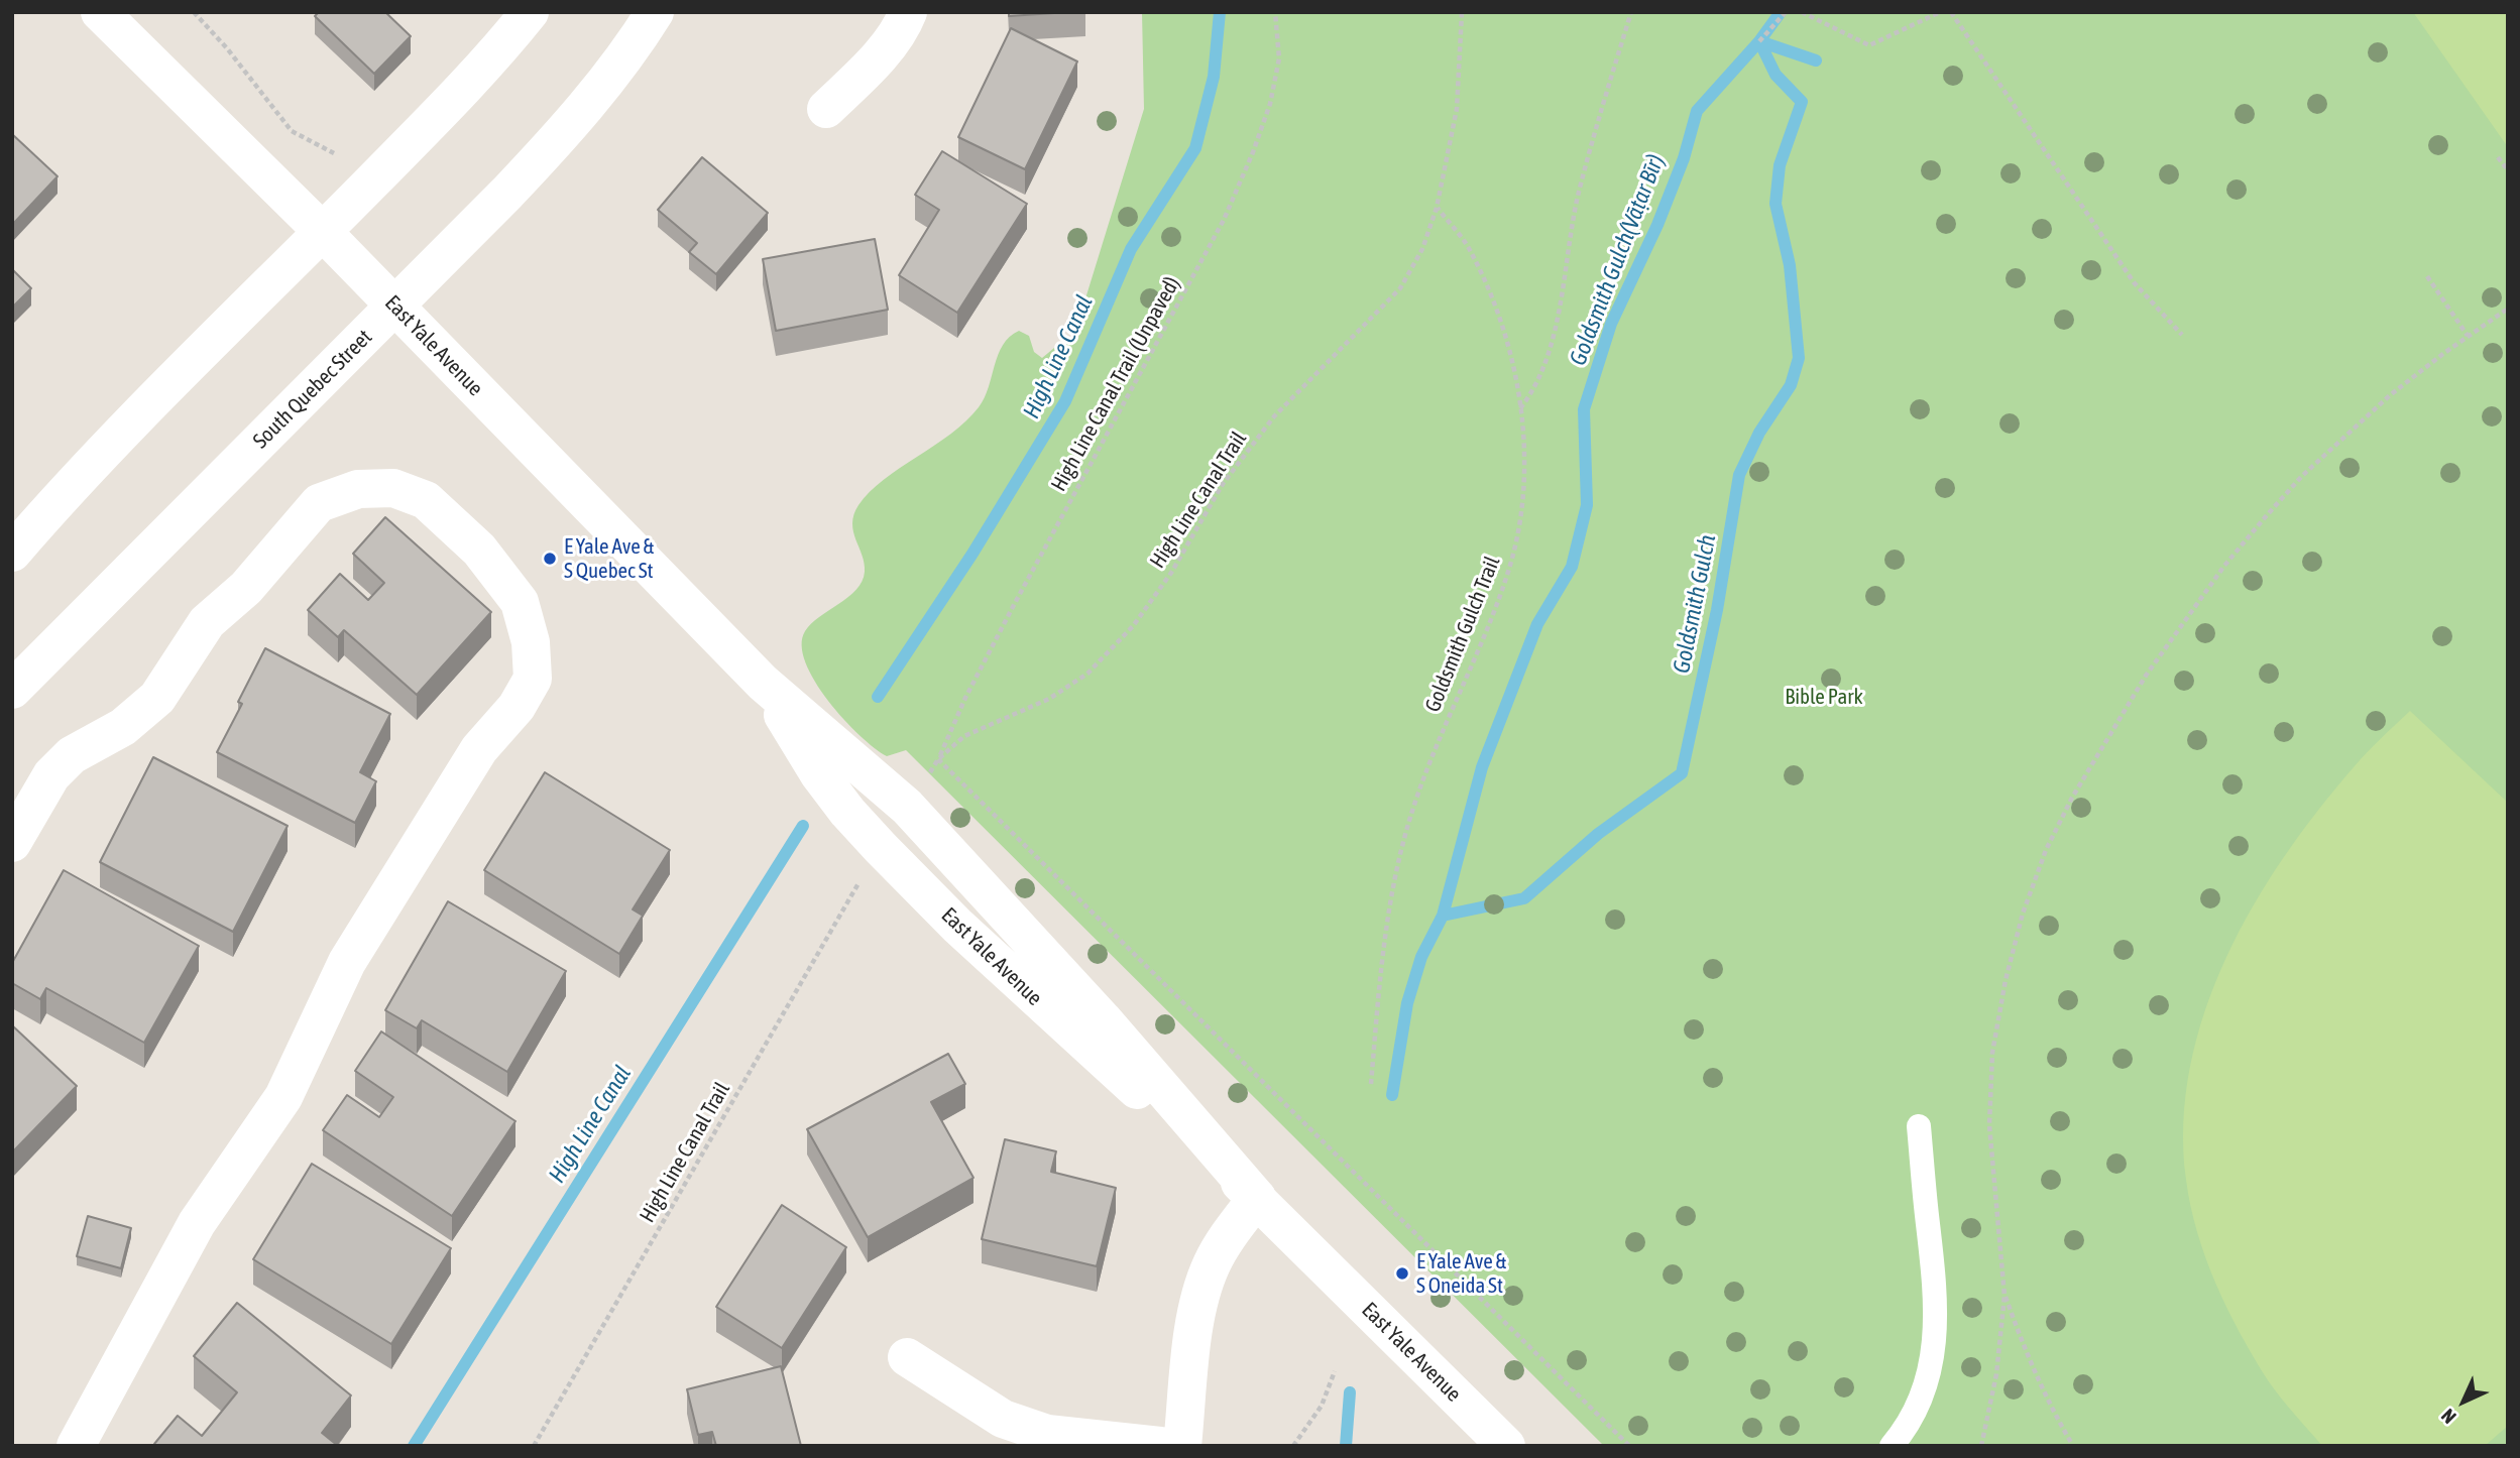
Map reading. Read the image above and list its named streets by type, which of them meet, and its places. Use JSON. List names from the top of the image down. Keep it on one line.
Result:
{"streets":{"main road":["East Yale Avenue","South Quebec Street"],"path":["High Line Canal Trail (Unpaved)","High Line Canal Trail","Goldsmith Gulch Trail"]},"crossings":[["East Yale Avenue","South Quebec Street"],["High Line Canal Trail (Unpaved)","High Line Canal Trail"],["High Line Canal Trail","Goldsmith Gulch Trail"]],"water":["Goldsmith Gulch(Vāṭar Bīr)","High Line Canal","Goldsmith Gulch"],"parks":["Bible Park"],"places":["E Yale Ave & S Quebec St","E Yale Ave & S Oneida St"],"north":"bottom left"}
